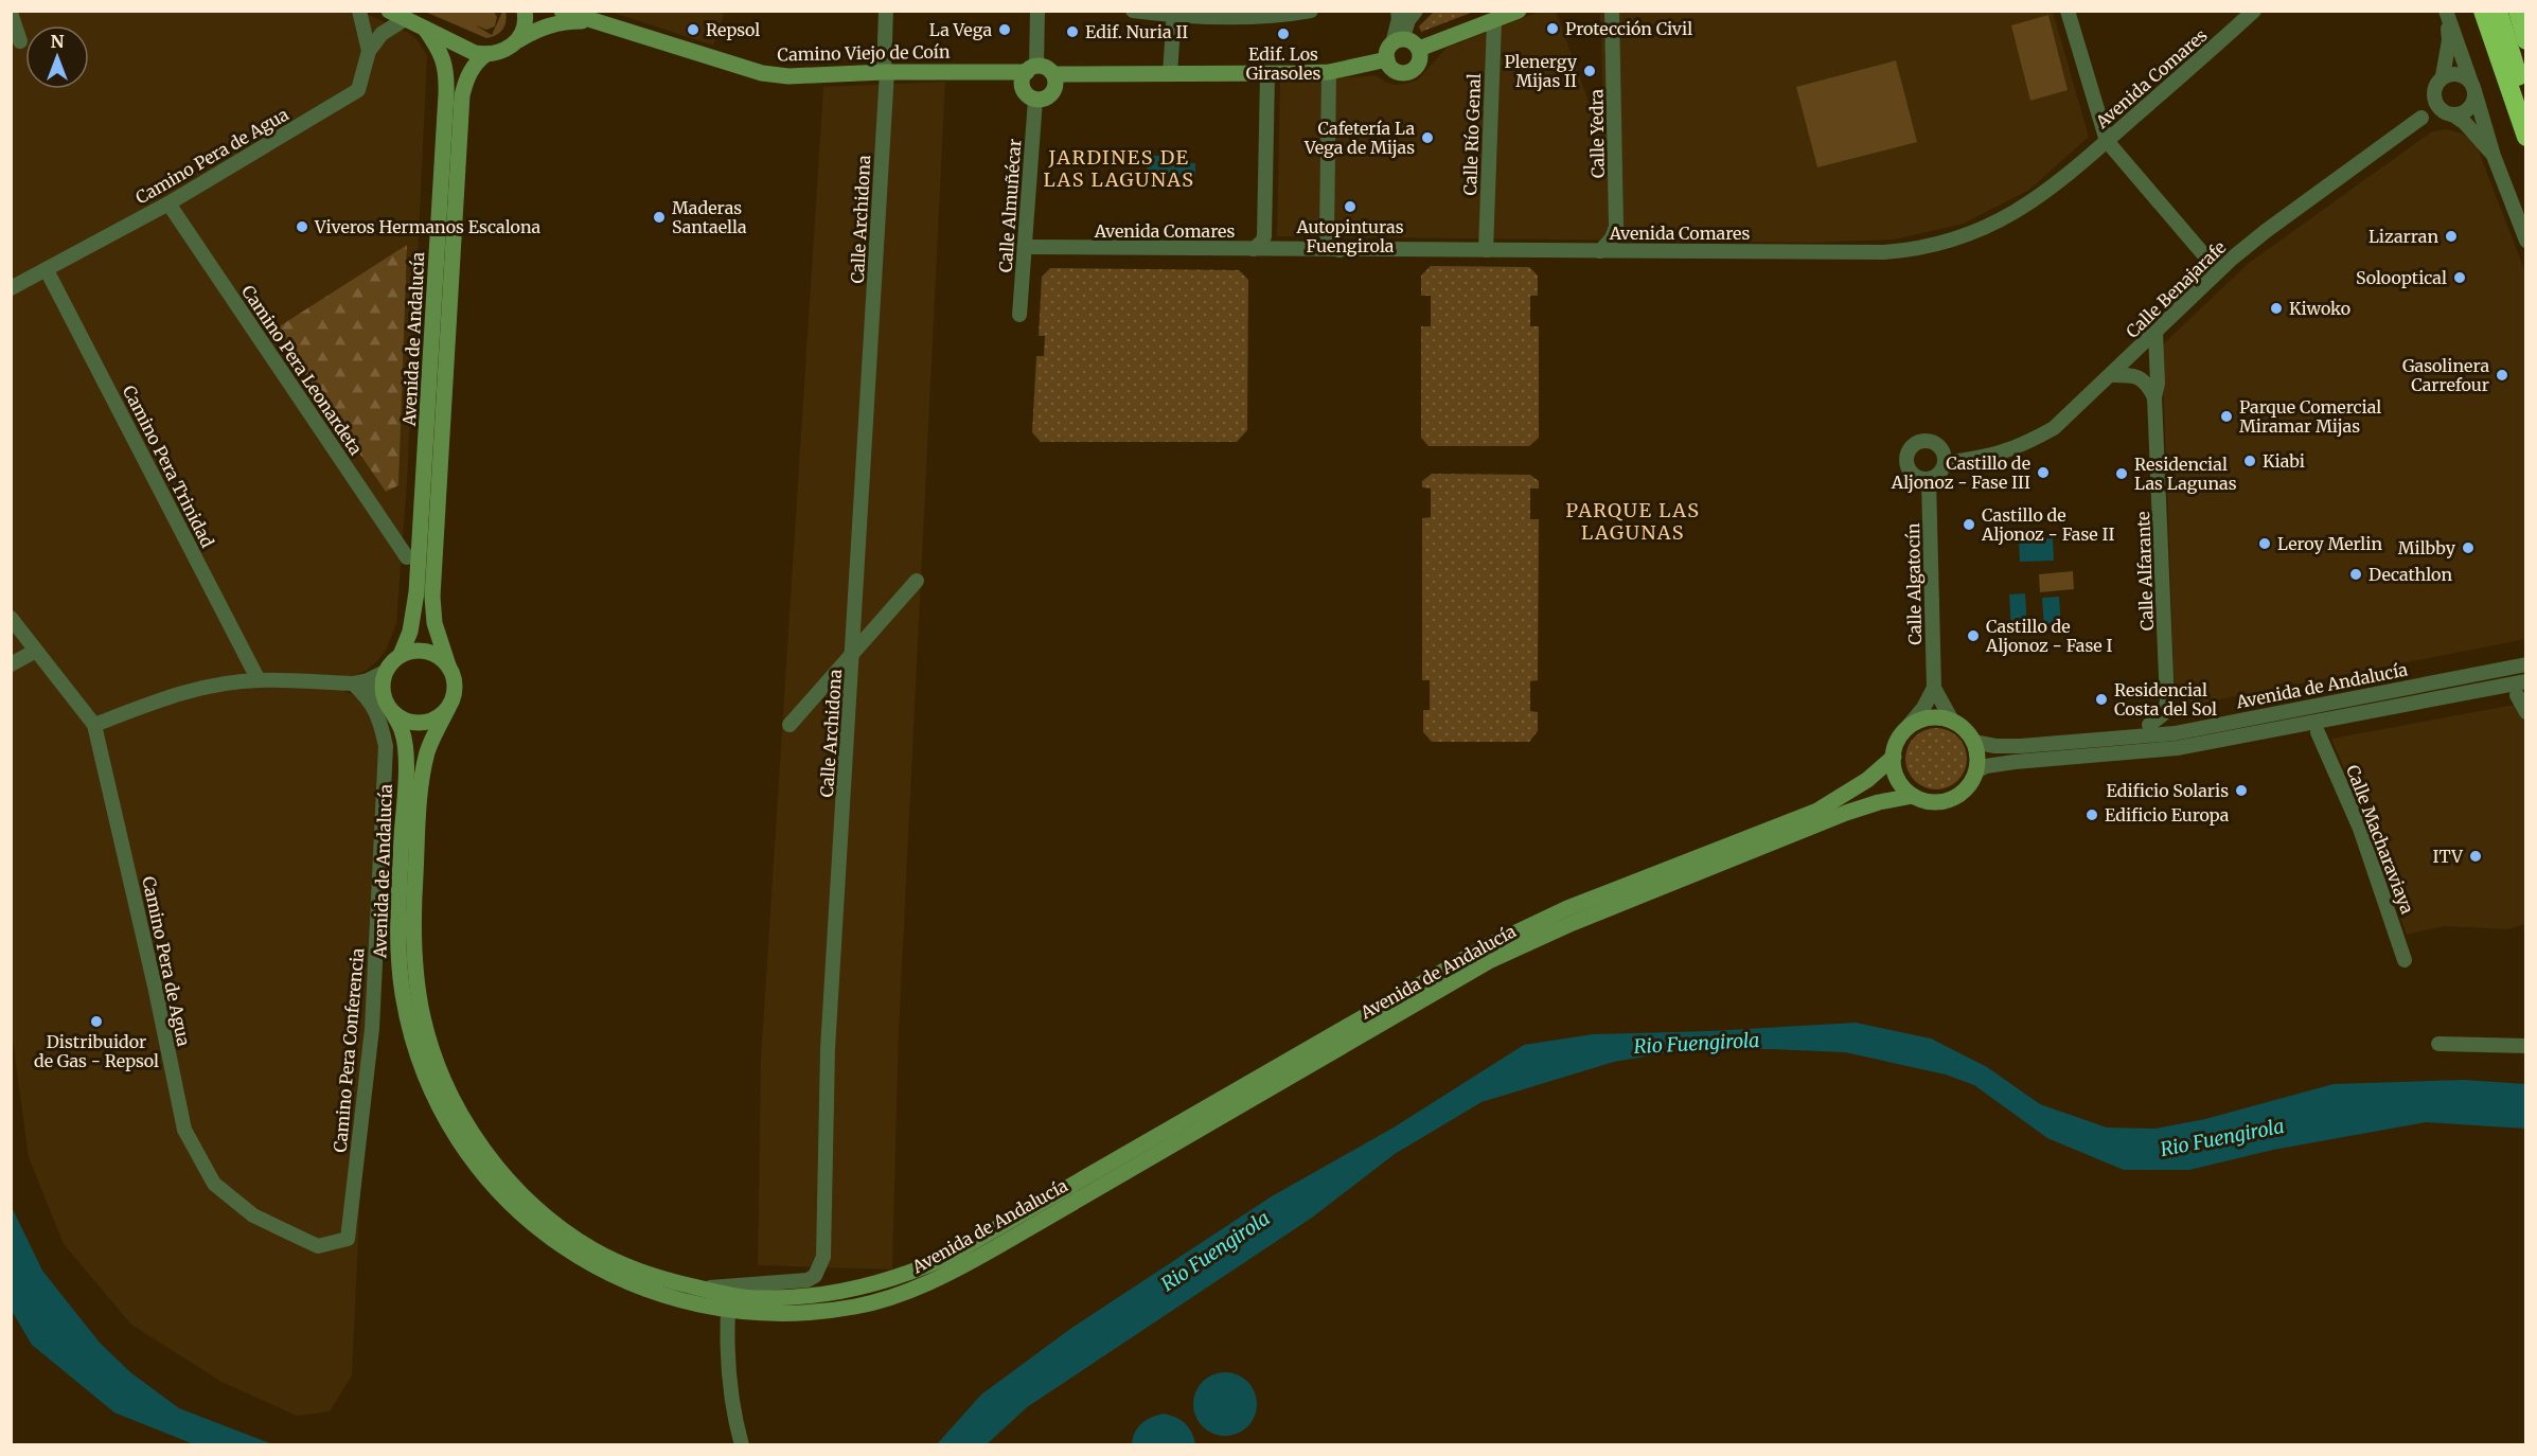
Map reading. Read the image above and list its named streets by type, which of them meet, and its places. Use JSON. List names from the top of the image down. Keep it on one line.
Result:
{"streets":{"street":["Camino Viejo de Coín","Avenida Comares","Calle Yedra","Calle Río Genal","Camino Pera de Agua","Calle Almuñécar","Calle Archidona","Calle Benajarafe","Avenida de Andalucía","Camino Pera Leonardeta","Camino Pera Trinidad","Calle Alfarante","Calle Algatocín","Calle Macharaviaya","Camino Pera Conferencia"]},"crossings":[["Camino Viejo de Coín","Calle Almuñécar"],["Camino Viejo de Coín","Calle Archidona"],["Camino Viejo de Coín","Avenida de Andalucía"],["Avenida Comares","Calle Yedra"],["Avenida Comares","Calle Río Genal"],["Avenida Comares","Calle Almuñécar"],["Camino Pera de Agua","Camino Pera Leonardeta"],["Camino Pera de Agua","Camino Pera Trinidad"],["Camino Pera de Agua","Camino Pera Conferencia"],["Calle Archidona","Avenida de Andalucía"],["Calle Benajarafe","Calle Alfarante"],["Calle Benajarafe","Calle Algatocín"]],"districts":["JARDINES DE LAS LAGUNAS","PARQUE LAS LAGUNAS"],"water":["Rio Fuengirola"],"places":["Protección Civil","Repsol","La Vega","Edif. Nuria II","Edif. Los Girasoles","Plenergy Mijas II","Cafetería La Vega de Mijas","Autopinturas Fuengirola","Maderas Santaella","Viveros Hermanos Escalona","Lizarran","Solooptical","Kiwoko","Gasolinera Carrefour","Parque Comercial Miramar Mijas","Kiabi","Castillo de Aljonoz - Fase III","Residencial Las Lagunas","Castillo de Aljonoz - Fase II","Leroy Merlin","Milbby","Decathlon","Castillo de Aljonoz - Fase I","Residencial Costa del Sol","Edificio Solaris","Edificio Europa","ITV","Distribuidor de Gas - Repsol"],"north":"top"}
